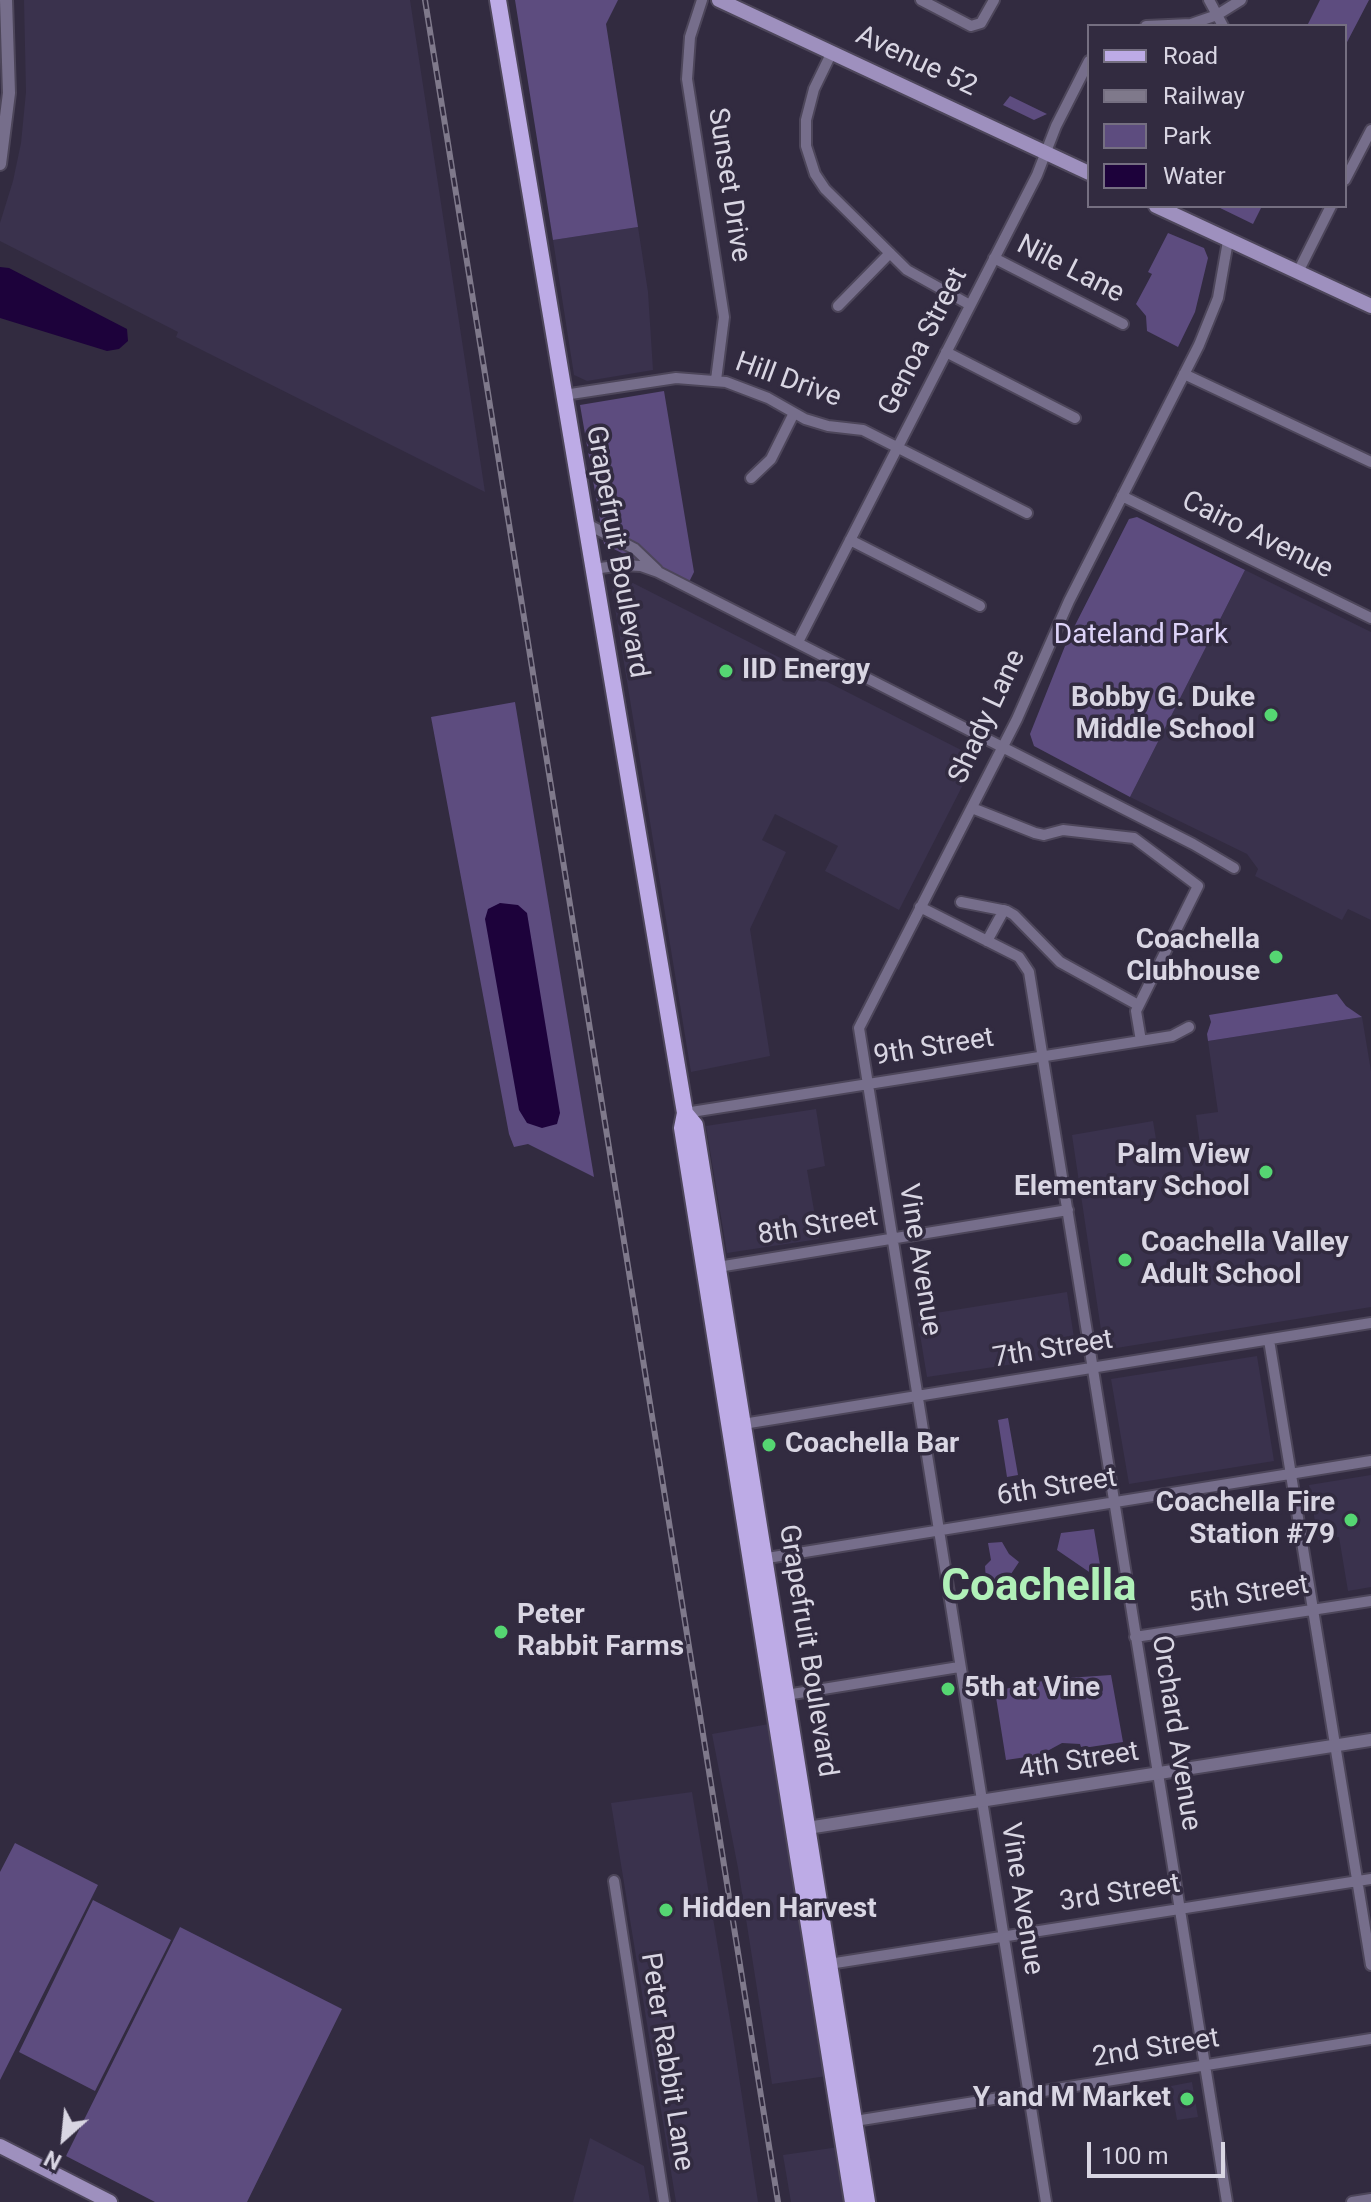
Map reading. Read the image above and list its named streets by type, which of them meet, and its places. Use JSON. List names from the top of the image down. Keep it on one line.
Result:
{"streets":{"main road":["Avenue 52","Grapefruit Boulevard"],"street":["Sunset Drive","Nile Lane","Genoa Street","Hill Drive","Cairo Avenue","Shady Lane","9th Street","8th Street","Vine Avenue","7th Street","6th Street","5th Street","Orchard Avenue","4th Street","3rd Street","2nd Street","Peter Rabbit Lane"]},"crossings":[["Avenue 52","Genoa Street"],["Sunset Drive","Hill Drive"],["Nile Lane","Genoa Street"],["Genoa Street","Hill Drive"],["Hill Drive","Grapefruit Boulevard"],["Cairo Avenue","Shady Lane"],["Grapefruit Boulevard","9th Street"],["Grapefruit Boulevard","8th Street"],["Grapefruit Boulevard","7th Street"],["Grapefruit Boulevard","6th Street"],["Grapefruit Boulevard","4th Street"],["Grapefruit Boulevard","3rd Street"],["Grapefruit Boulevard","2nd Street"],["Shady Lane","9th Street"],["Shady Lane","Vine Avenue"],["Shady Lane","Orchard Avenue"],["9th Street","Vine Avenue"],["9th Street","Orchard Avenue"],["8th Street","Vine Avenue"],["8th Street","Orchard Avenue"],["Vine Avenue","7th Street"],["Vine Avenue","6th Street"],["Vine Avenue","4th Street"],["Vine Avenue","3rd Street"],["Vine Avenue","2nd Street"],["7th Street","Orchard Avenue"],["6th Street","Orchard Avenue"],["5th Street","Orchard Avenue"],["Orchard Avenue","4th Street"],["Orchard Avenue","3rd Street"],["Orchard Avenue","2nd Street"]],"districts":["Coachella"],"parks":["Dateland Park"],"places":["IID Energy","Bobby G. Duke Middle School","Coachella Clubhouse","Palm View Elementary School","Coachella Valley Adult School","Coachella Bar","Coachella Fire Station #79","Peter Rabbit Farms","5th at Vine","Hidden Harvest","Y and M Market"],"legend":["Road","Railway","Park","Water"],"scale_bar":"100 m","north":"bottom left"}
